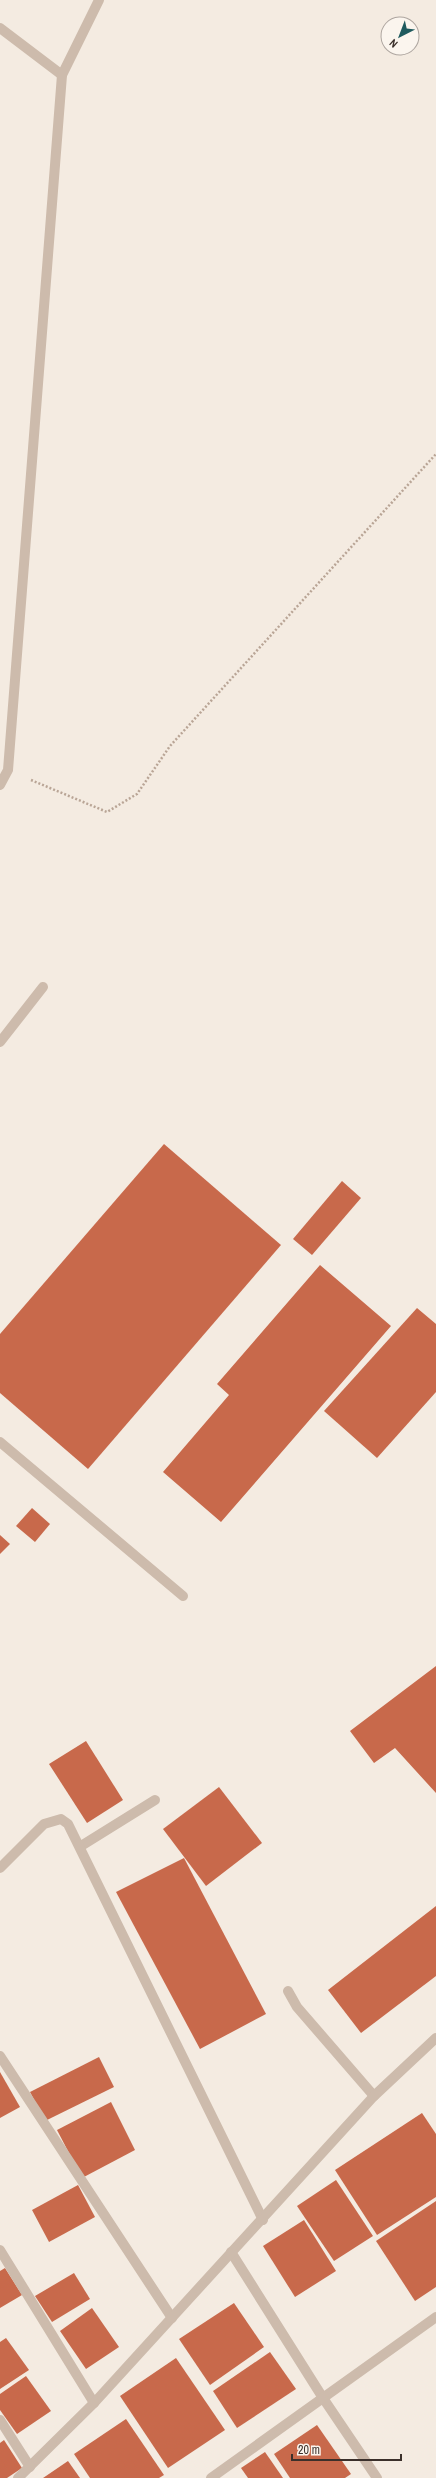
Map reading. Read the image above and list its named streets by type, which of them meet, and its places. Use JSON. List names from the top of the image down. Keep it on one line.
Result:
{"scale_bar":"20 m","north":"bottom left"}
